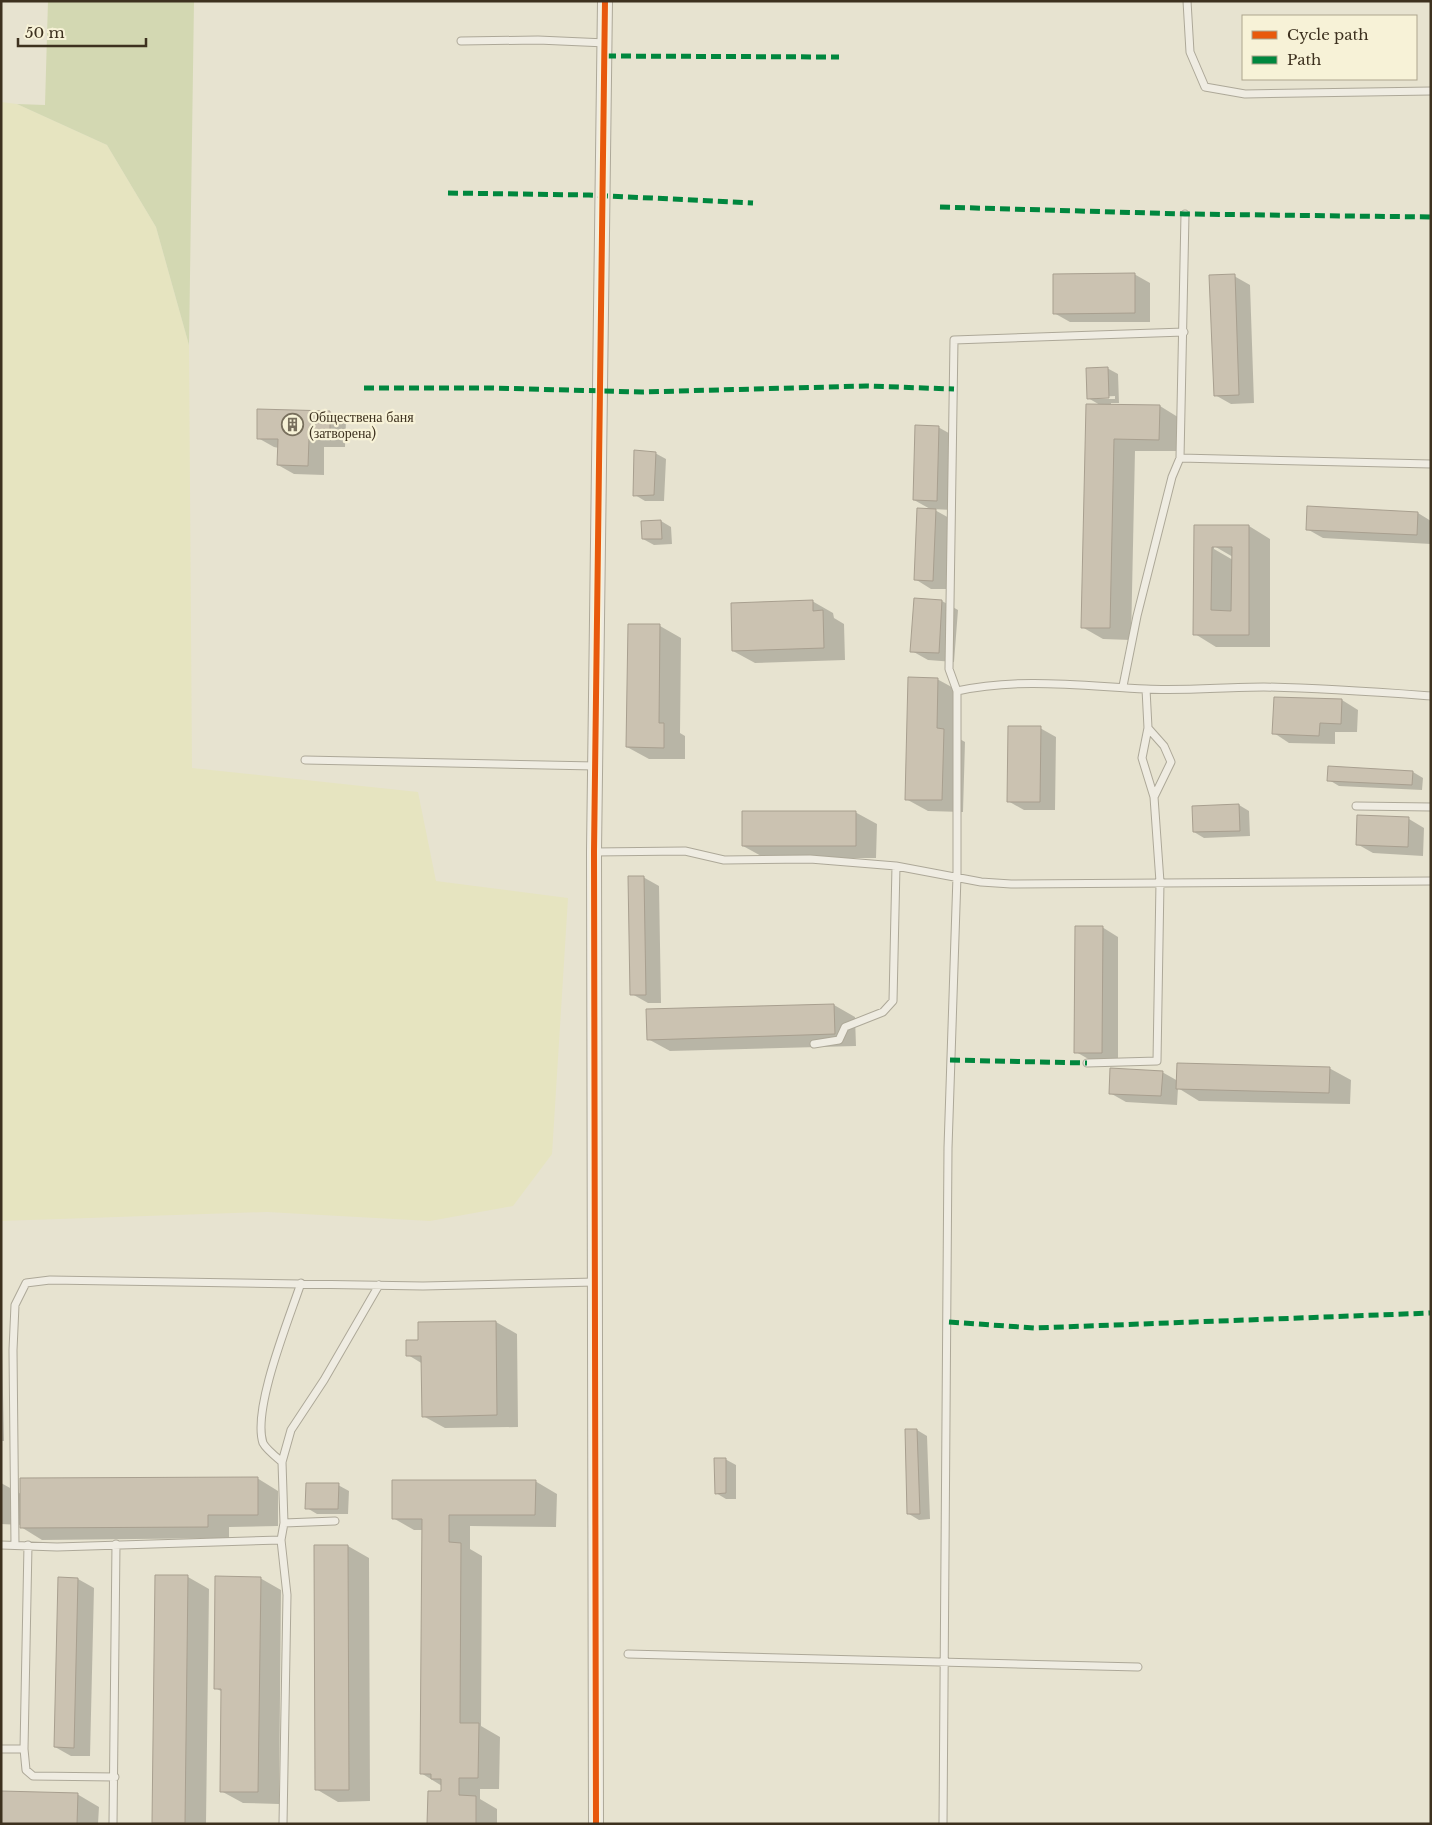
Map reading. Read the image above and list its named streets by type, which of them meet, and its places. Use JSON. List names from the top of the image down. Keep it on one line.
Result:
{"places":{"building":["Обществена баня (затворена)"]},"legend":["Cycle path","Path"],"scale_bar":"50 m"}
